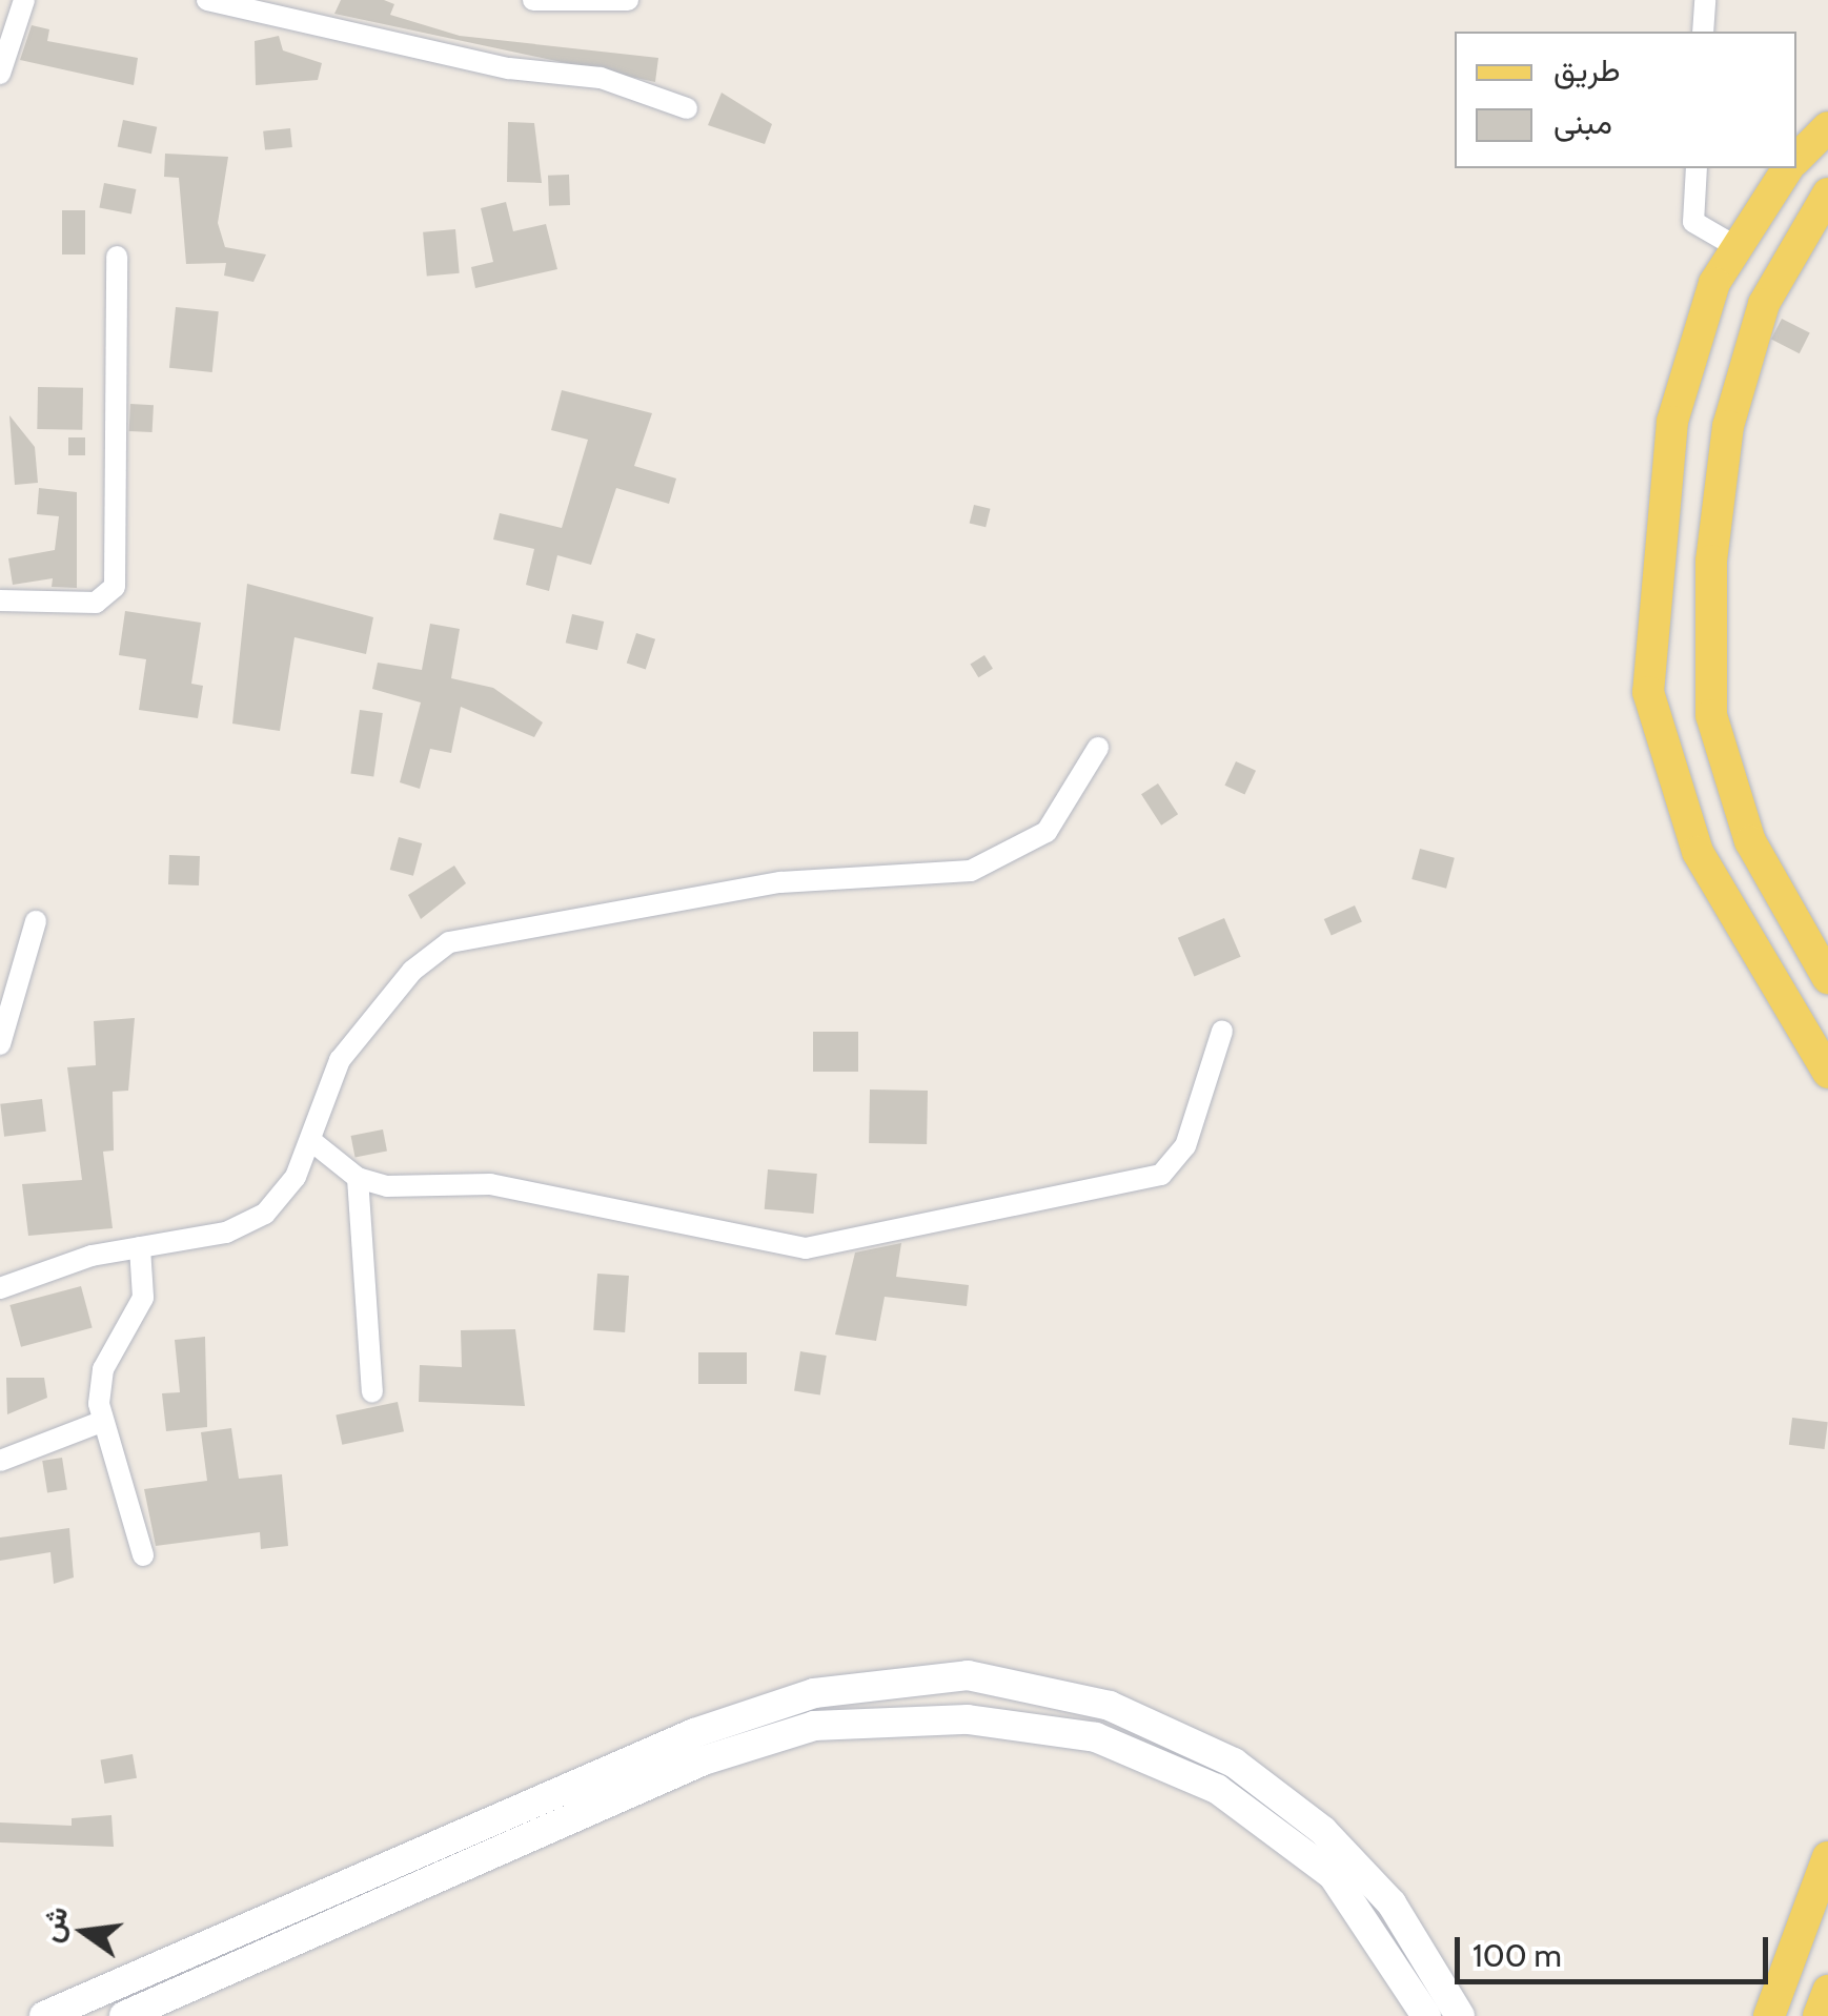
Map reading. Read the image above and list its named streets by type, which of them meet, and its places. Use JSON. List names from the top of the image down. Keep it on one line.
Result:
{"legend":["طريق","مبنى"],"scale_bar":"100 m","north":"left"}
